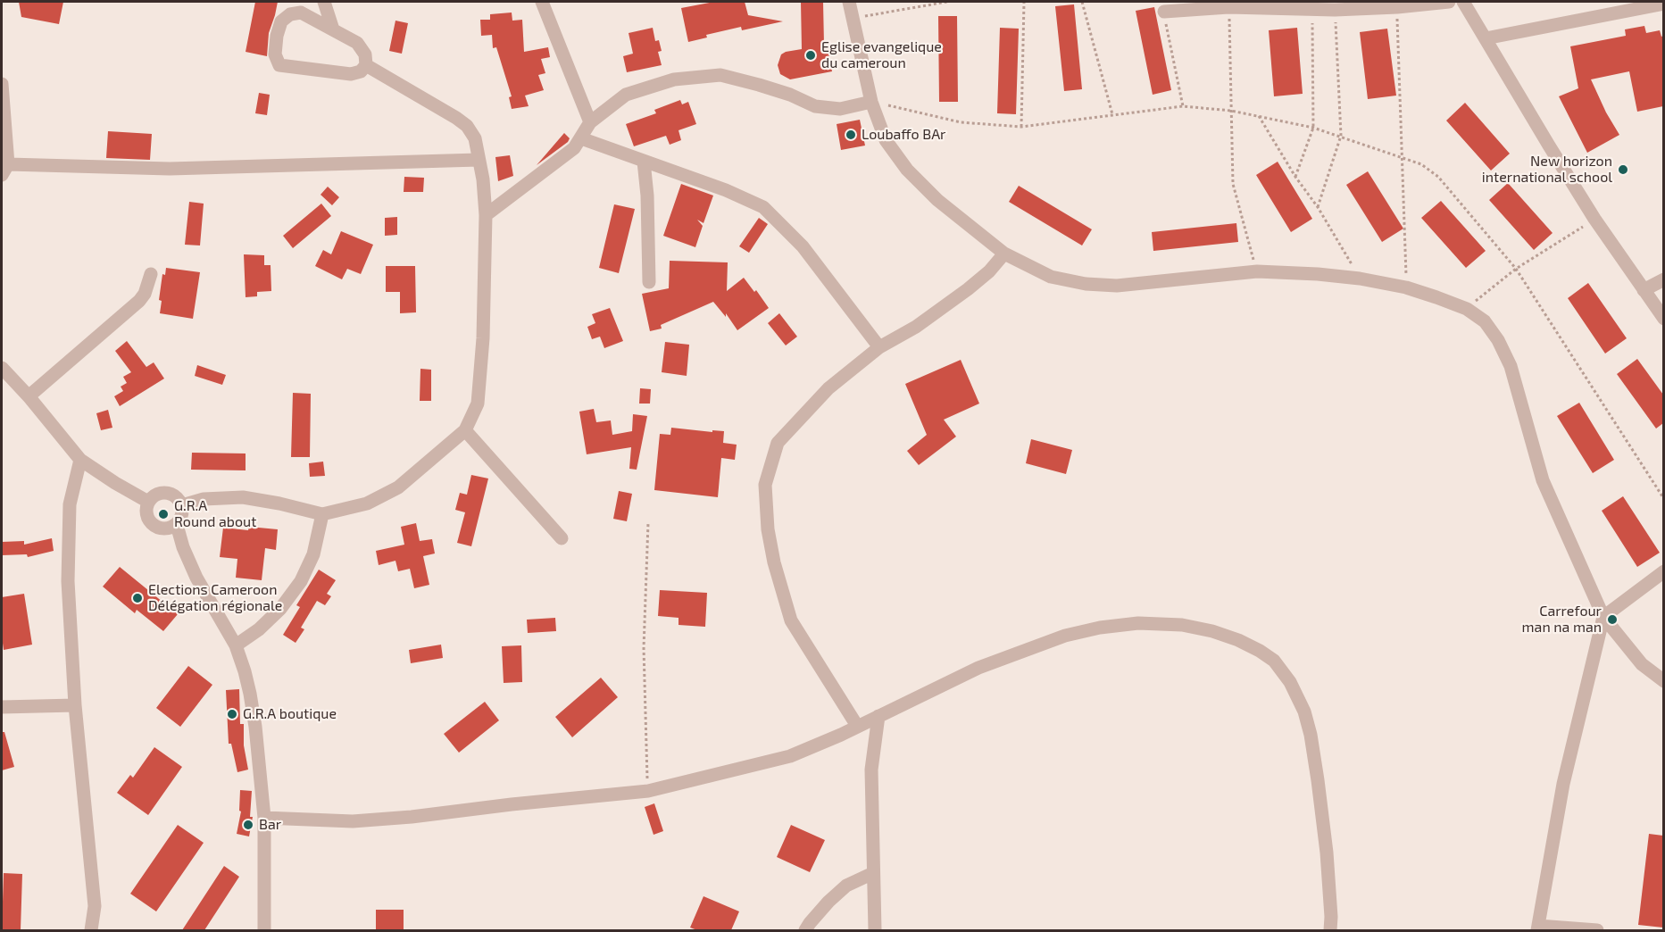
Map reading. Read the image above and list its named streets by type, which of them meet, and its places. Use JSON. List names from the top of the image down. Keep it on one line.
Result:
{"places":["Eglise evangelique du cameroun","Loubaffo BAr","New horizon international school","G.R.A Round about","Elections Cameroon Délégation régionale","Carrefour man na man","G.R.A boutique","Bar"]}
